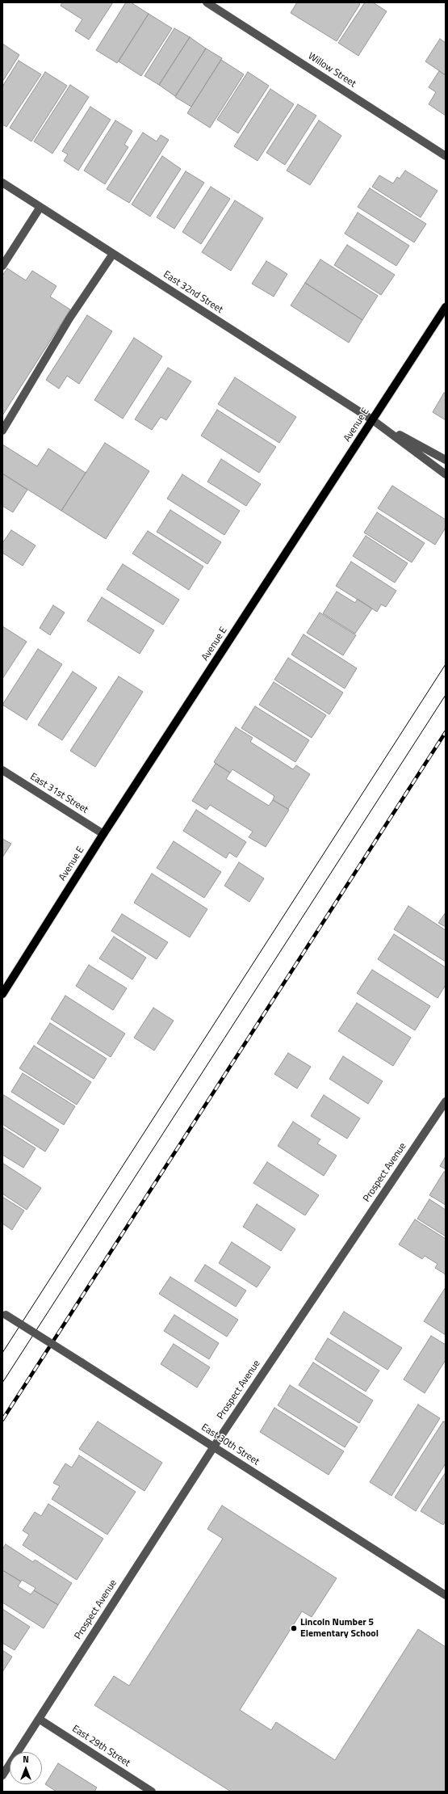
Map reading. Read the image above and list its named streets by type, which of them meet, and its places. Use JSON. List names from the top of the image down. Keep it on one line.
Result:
{"streets":{"main road":["Avenue E"],"street":["Willow Street","East 32nd Street","East 31st Street","Prospect Avenue","East 30th Street","East 29th Street"]},"crossings":[["East 32nd Street","Avenue E"],["Avenue E","East 31st Street"],["Prospect Avenue","East 30th Street"],["Prospect Avenue","East 29th Street"]],"places":["Lincoln Number 5 Elementary School"],"north":"top"}
